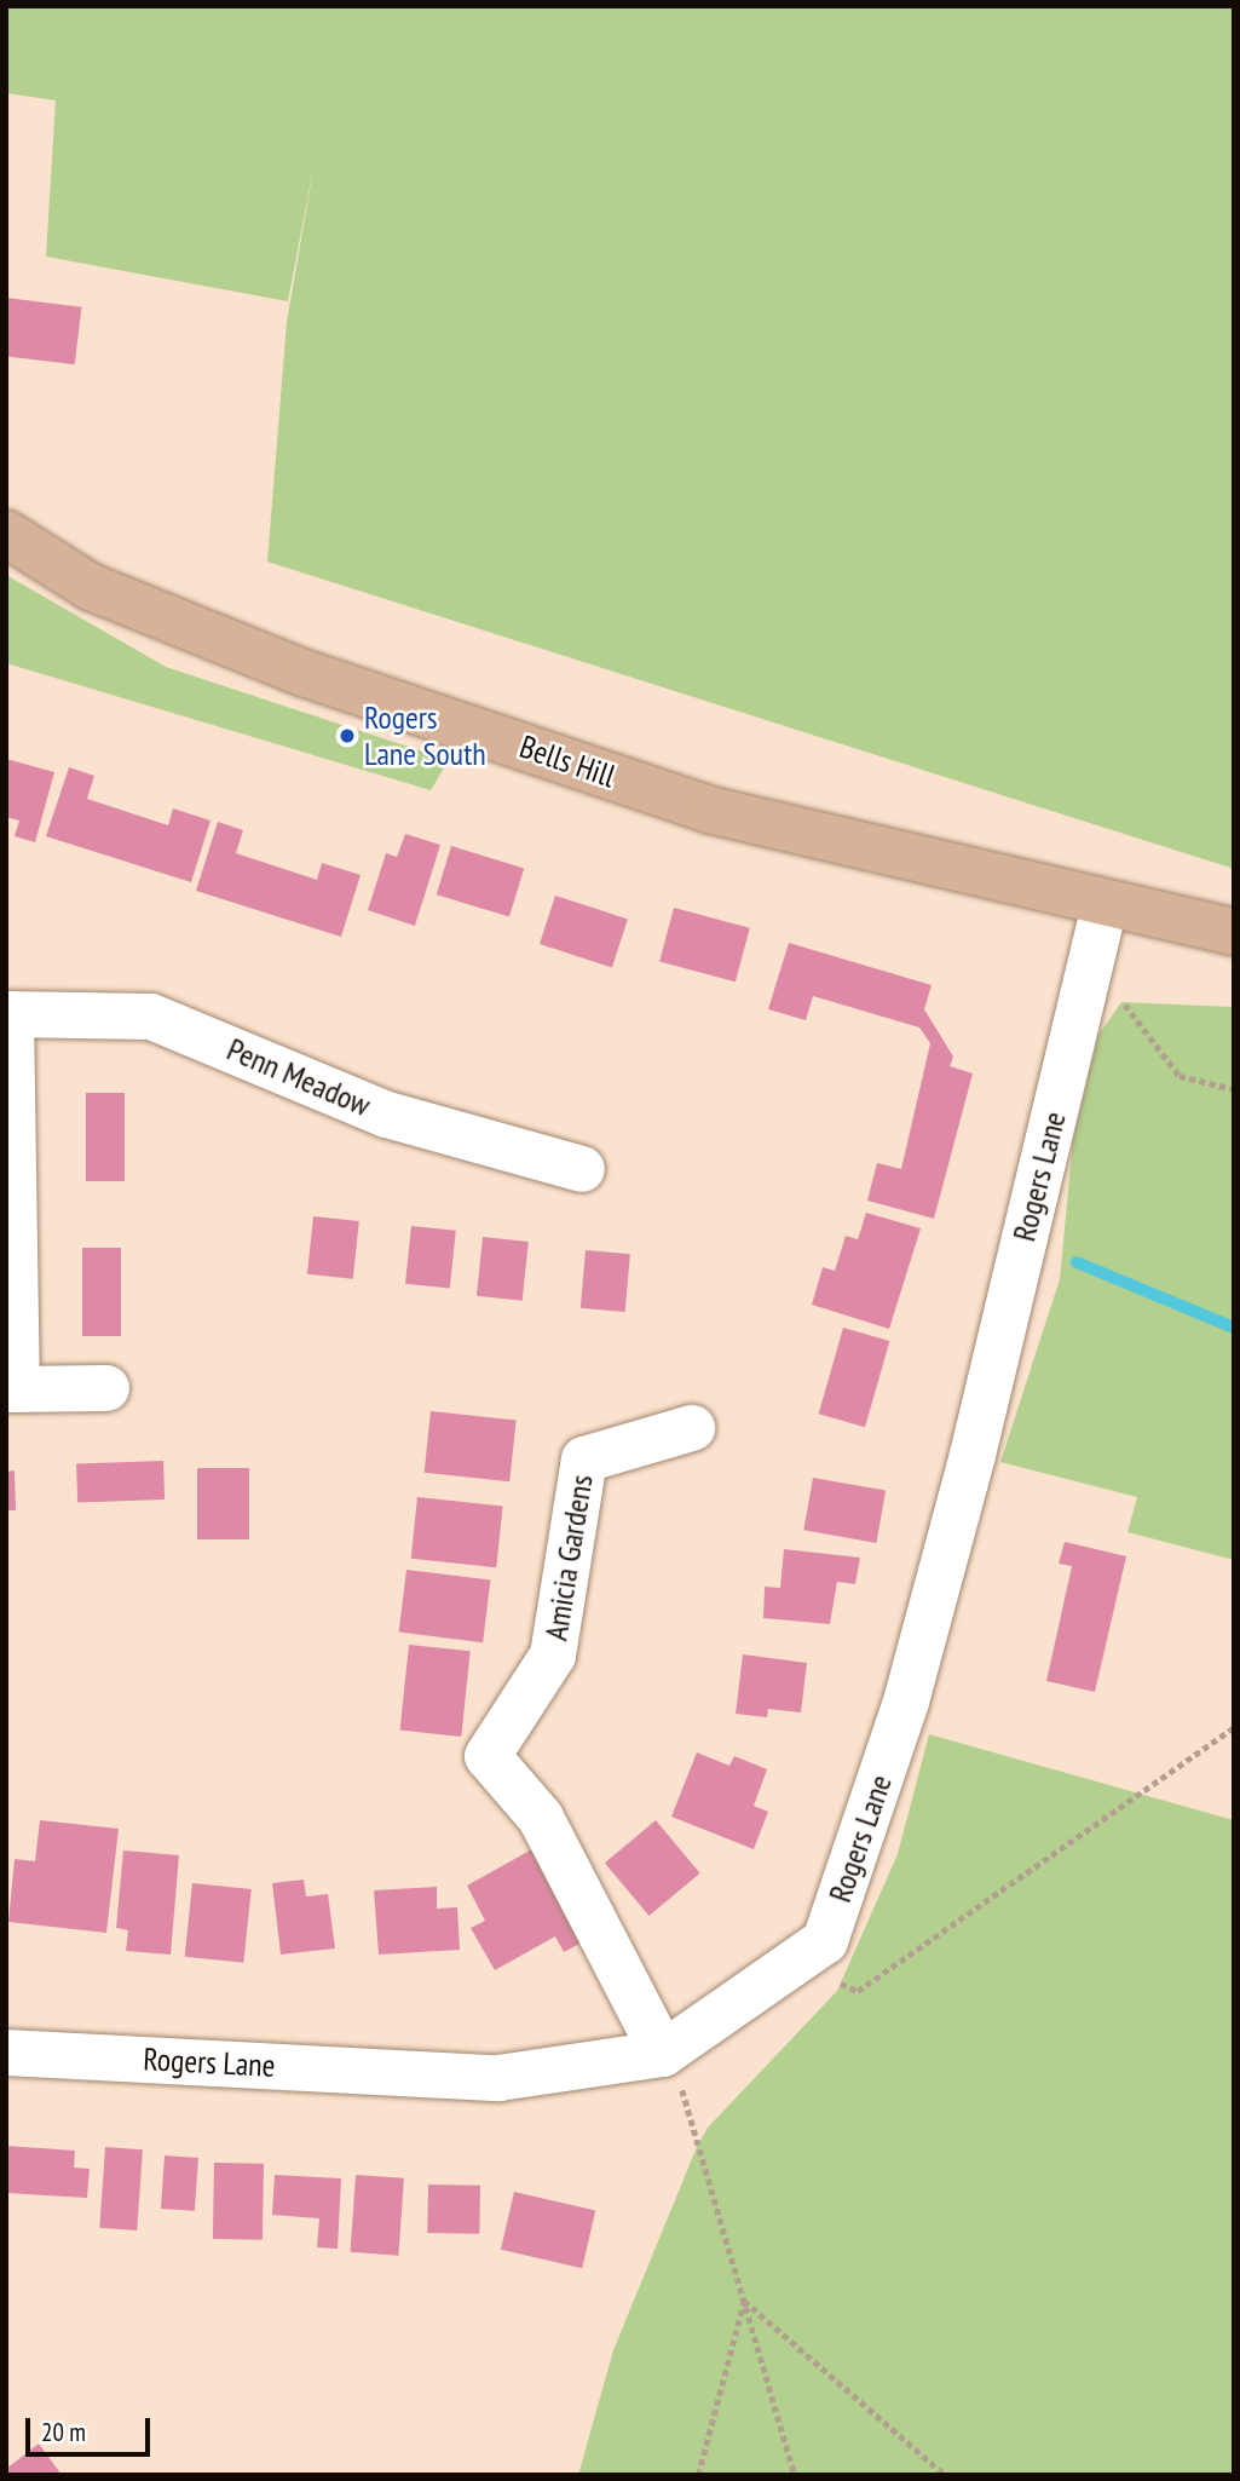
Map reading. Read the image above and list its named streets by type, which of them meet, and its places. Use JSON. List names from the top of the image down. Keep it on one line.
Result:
{"streets":{"main road":["Bells Hill"],"street":["Penn Meadow","Rogers Lane","Amicia Gardens"]},"crossings":[["Bells Hill","Rogers Lane"],["Rogers Lane","Amicia Gardens"]],"places":["Rogers Lane South"],"scale_bar":"20 m"}
